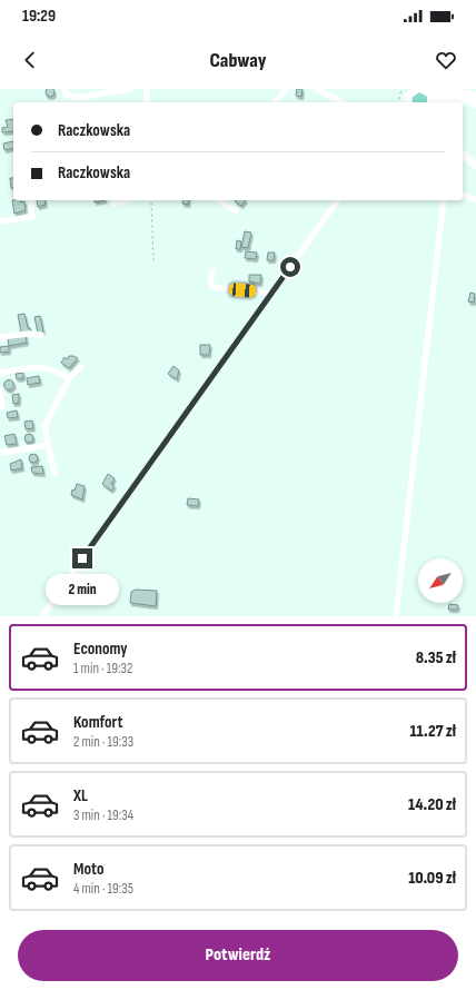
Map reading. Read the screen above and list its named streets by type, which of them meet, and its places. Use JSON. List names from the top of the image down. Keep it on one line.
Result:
{"north":"bottom left","page":{"status":"19:29","header":"Cabway","banner":["Raczkowska","Raczkowska"],"bubble":"2 min","list":[{"name":"Economy","note":"1 min · 19:32","value":"8.35 zł"},{"name":"Komfort","note":"2 min · 19:33","value":"11.27 zł"},{"name":"XL","note":"3 min · 19:34","value":"14.20 zł"},{"name":"Moto","note":"4 min · 19:35","value":"10.09 zł"}],"buttons":"Potwierdź"}}
